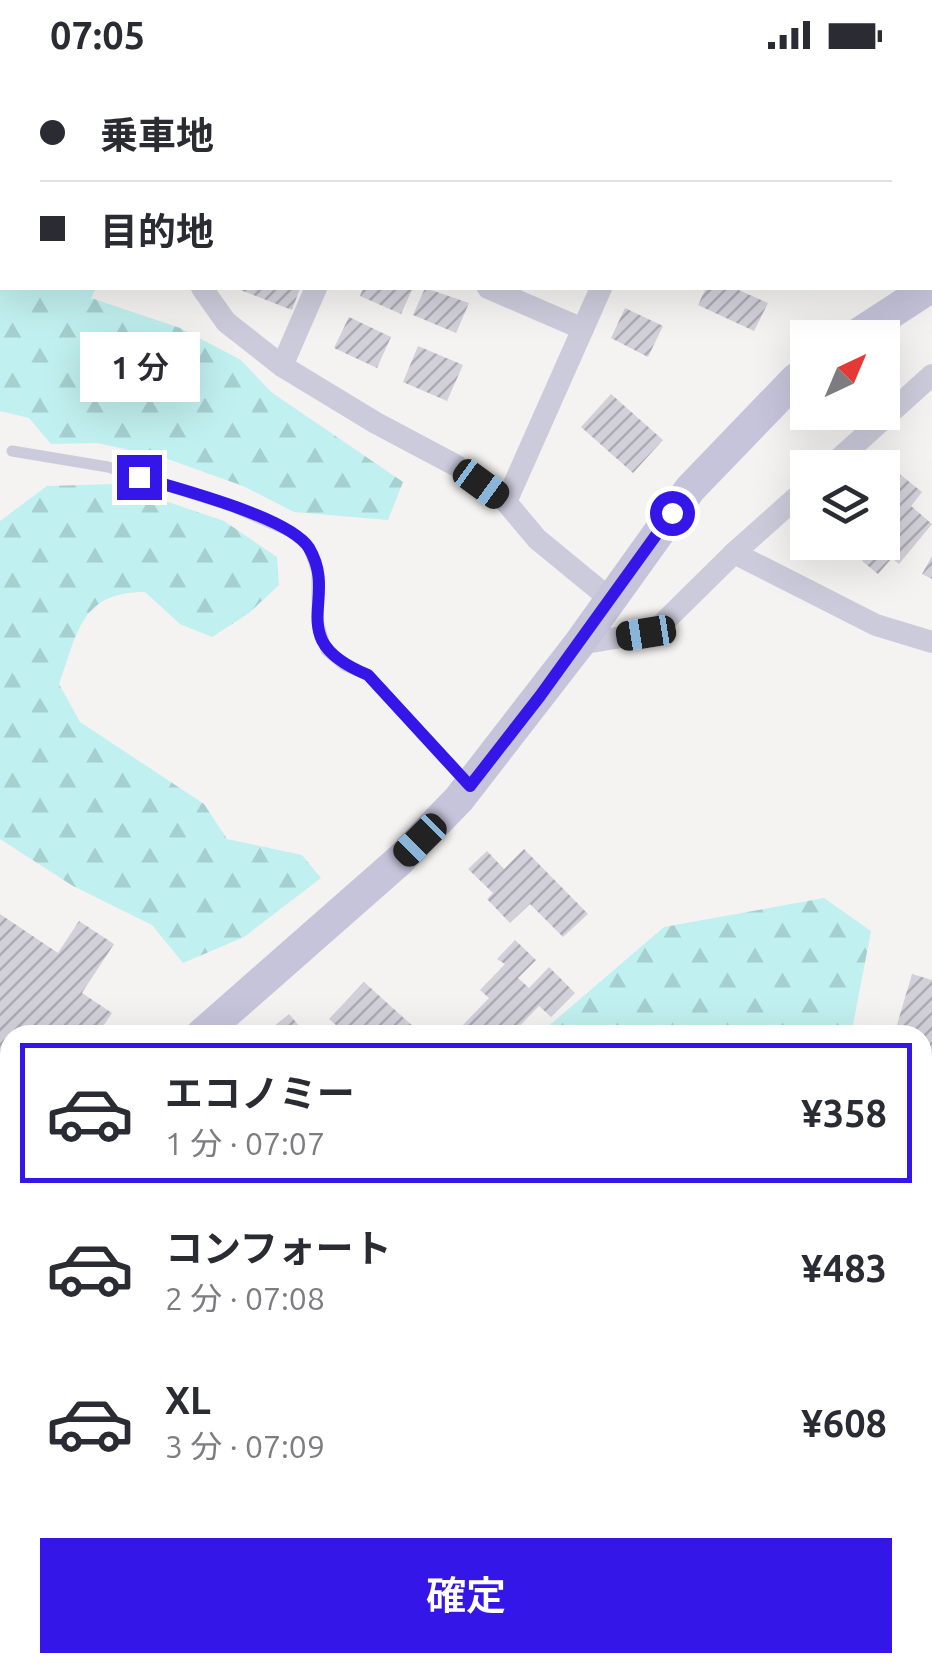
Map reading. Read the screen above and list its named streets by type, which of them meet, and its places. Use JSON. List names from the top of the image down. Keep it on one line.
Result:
{"north":"top right","page":{"status":"07:05","banner":["乗車地","目的地"],"bubble":"1 分","list":[{"name":"エコノミー","note":"1 分 · 07:07","value":"¥358"},{"name":"コンフォート","note":"2 分 · 07:08","value":"¥483"},{"name":"XL","note":"3 分 · 07:09","value":"¥608"}],"buttons":"確定"}}
